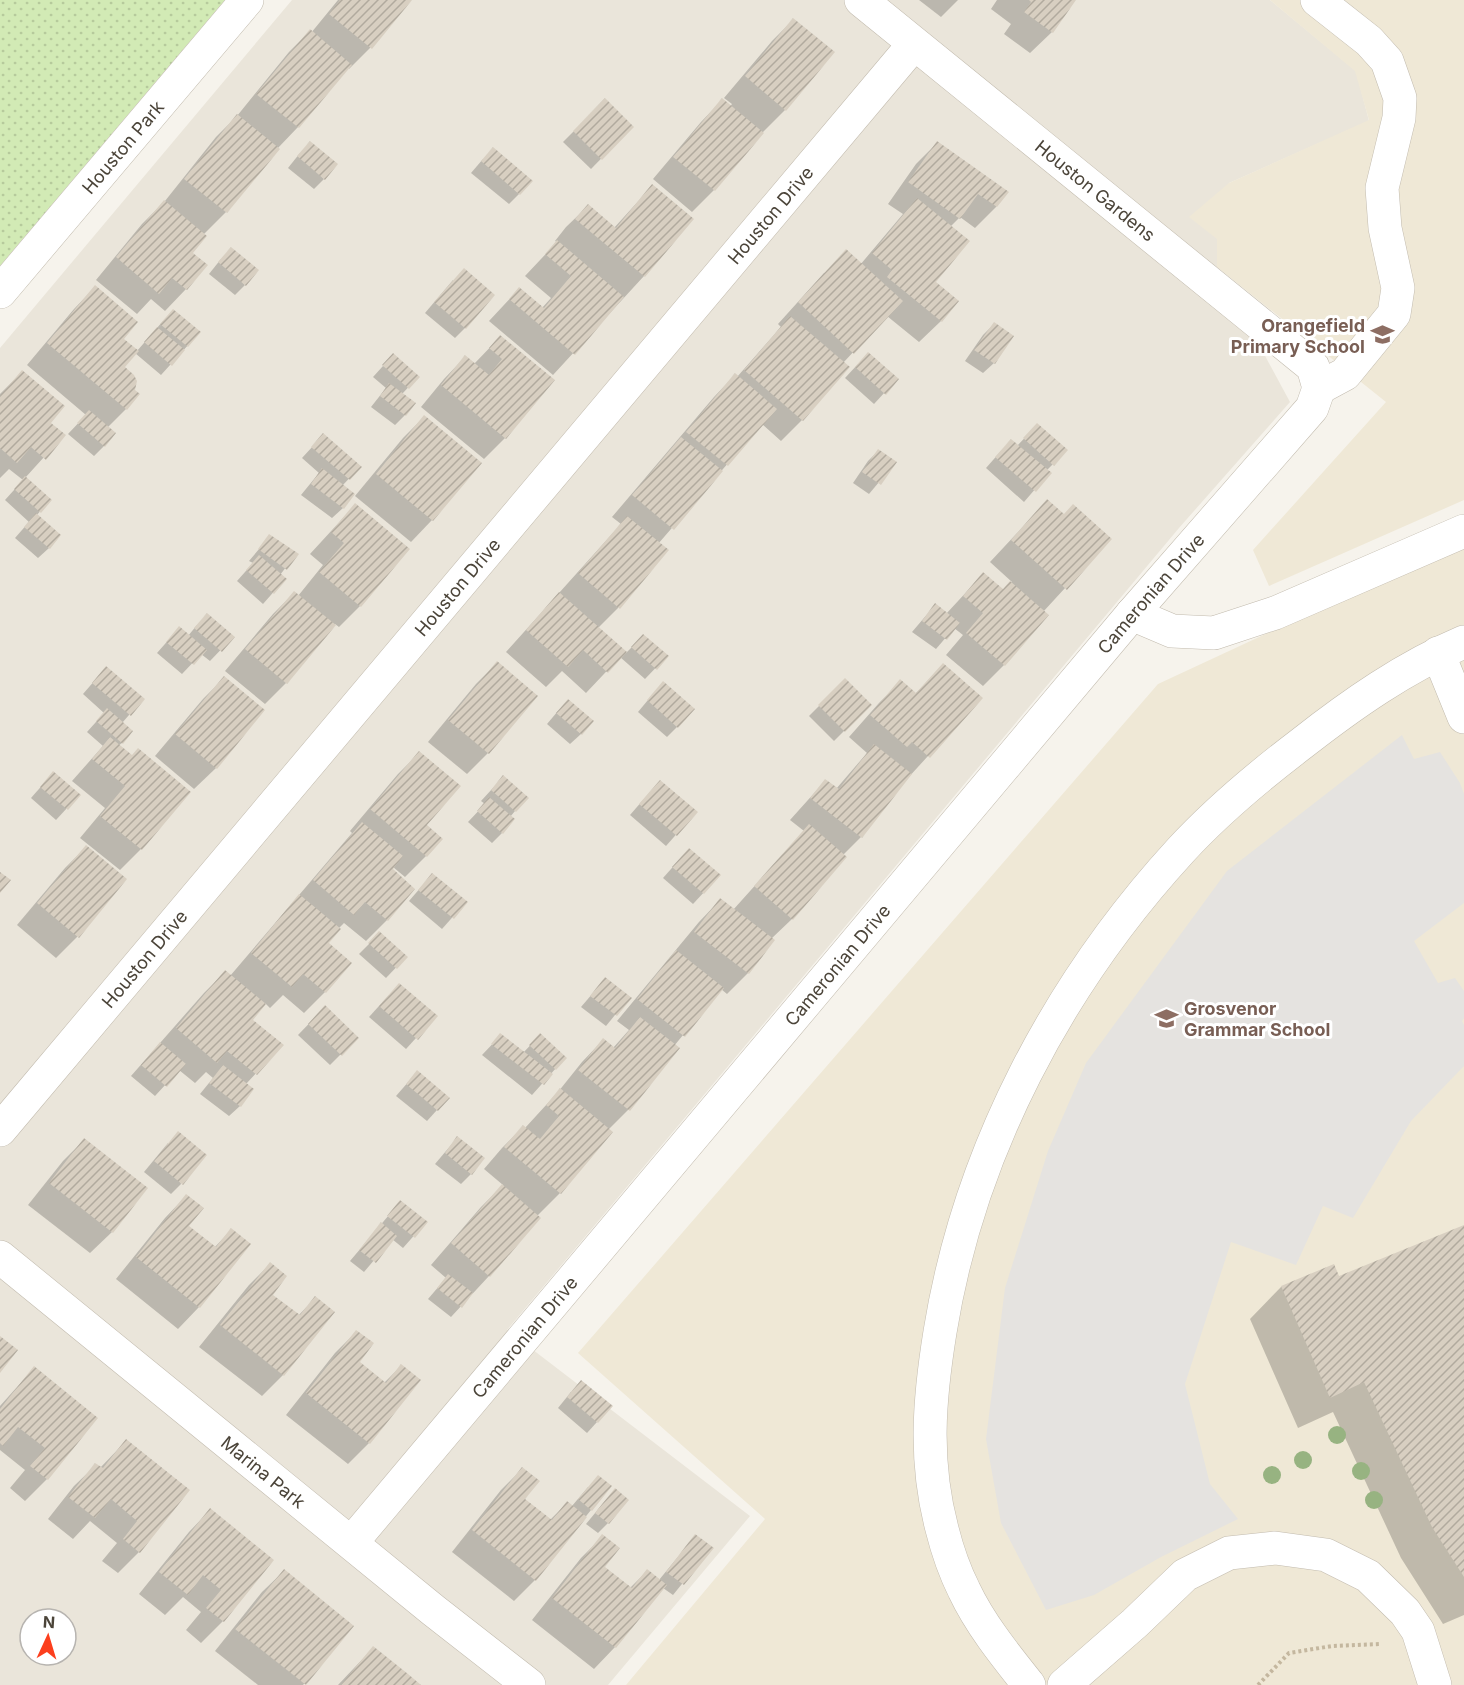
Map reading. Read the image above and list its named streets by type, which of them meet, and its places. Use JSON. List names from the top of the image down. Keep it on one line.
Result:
{"streets":{"street":["Houston Park","Houston Gardens","Houston Drive","Cameronian Drive","Marina Park"]},"crossings":[["Houston Gardens","Houston Drive"],["Houston Gardens","Cameronian Drive"],["Cameronian Drive","Marina Park"]],"places":{"school or university":["Orangefield Primary School","Grosvenor Grammar School"]},"north":"top"}
